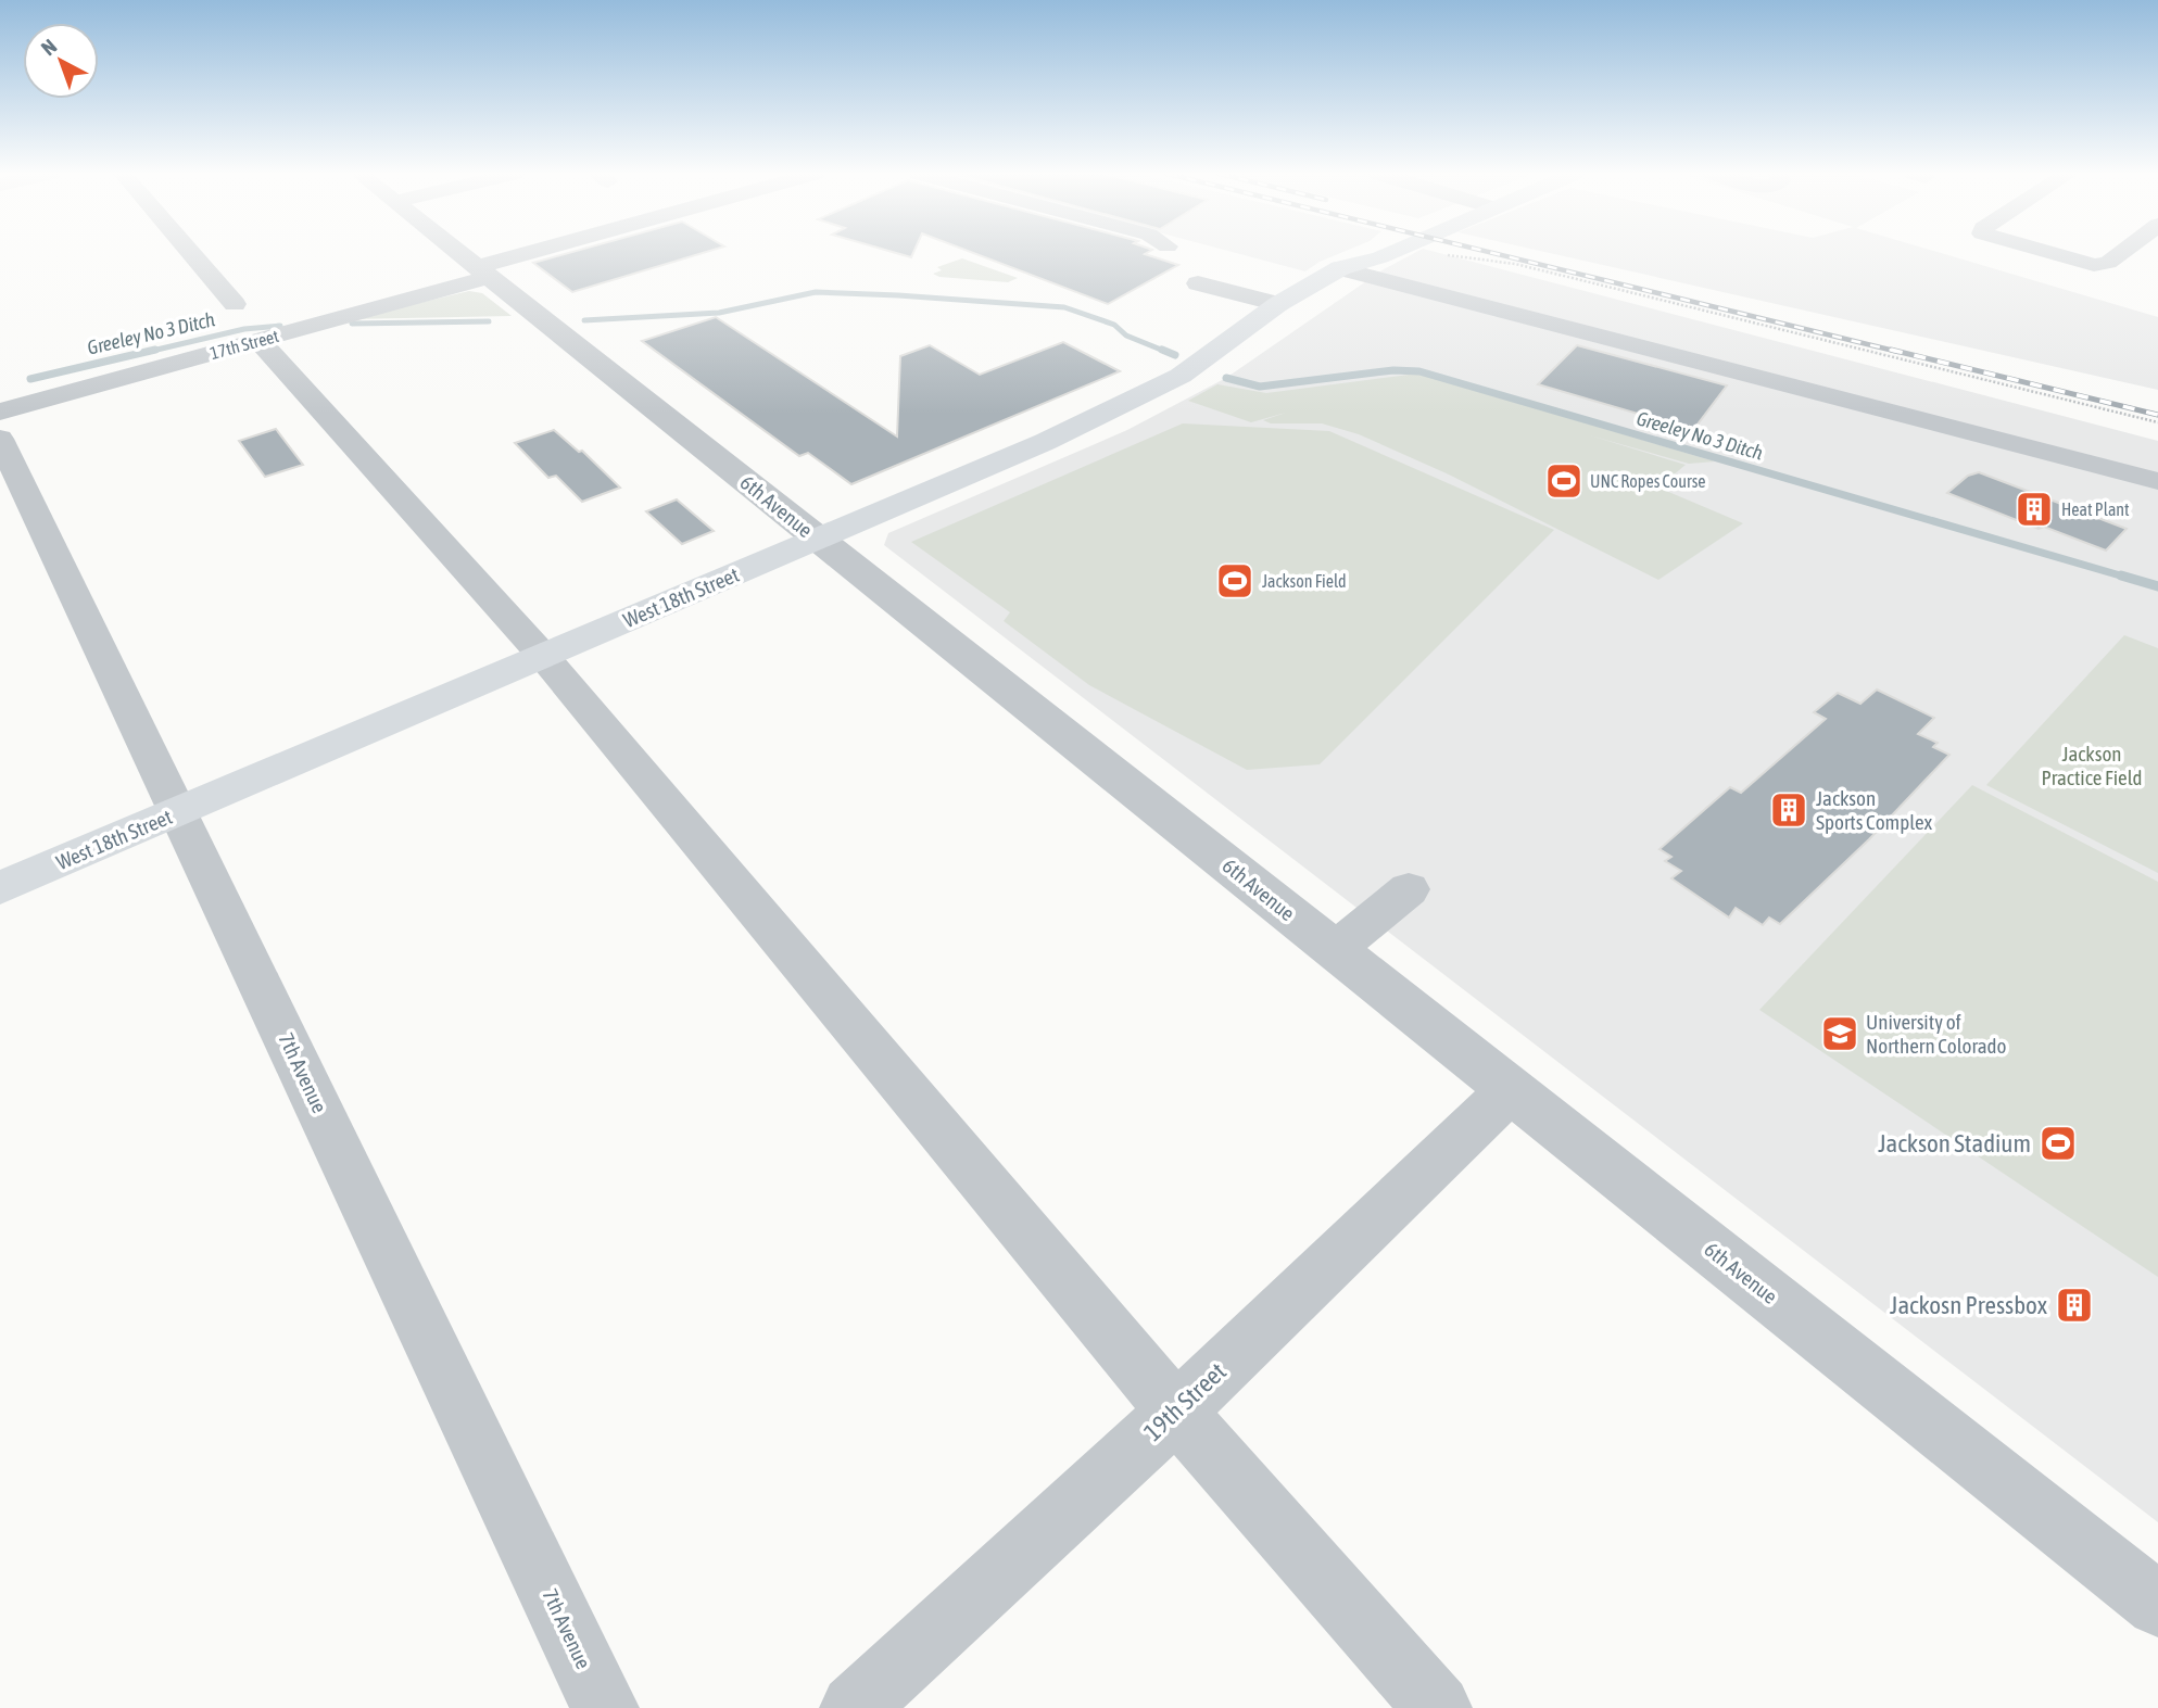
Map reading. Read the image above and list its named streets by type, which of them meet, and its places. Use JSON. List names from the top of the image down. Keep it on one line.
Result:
{"streets":{"main road":["West 18th Street"],"street":["17th Street","6th Avenue","7th Avenue","19th Street"]},"crossings":[["17th Street","6th Avenue"],["6th Avenue","West 18th Street"],["6th Avenue","19th Street"],["West 18th Street","7th Avenue"]],"water":["Greeley No 3 Ditch"],"parks":["Jackson Practice Field"],"places":{"sports":["UNC Ropes Course","Jackson Field","Jackson Stadium"],"building":["Heat Plant","Jackson Sports Complex","Jackosn Pressbox"],"school or university":["University of Northern Colorado"]},"north":"top left"}
